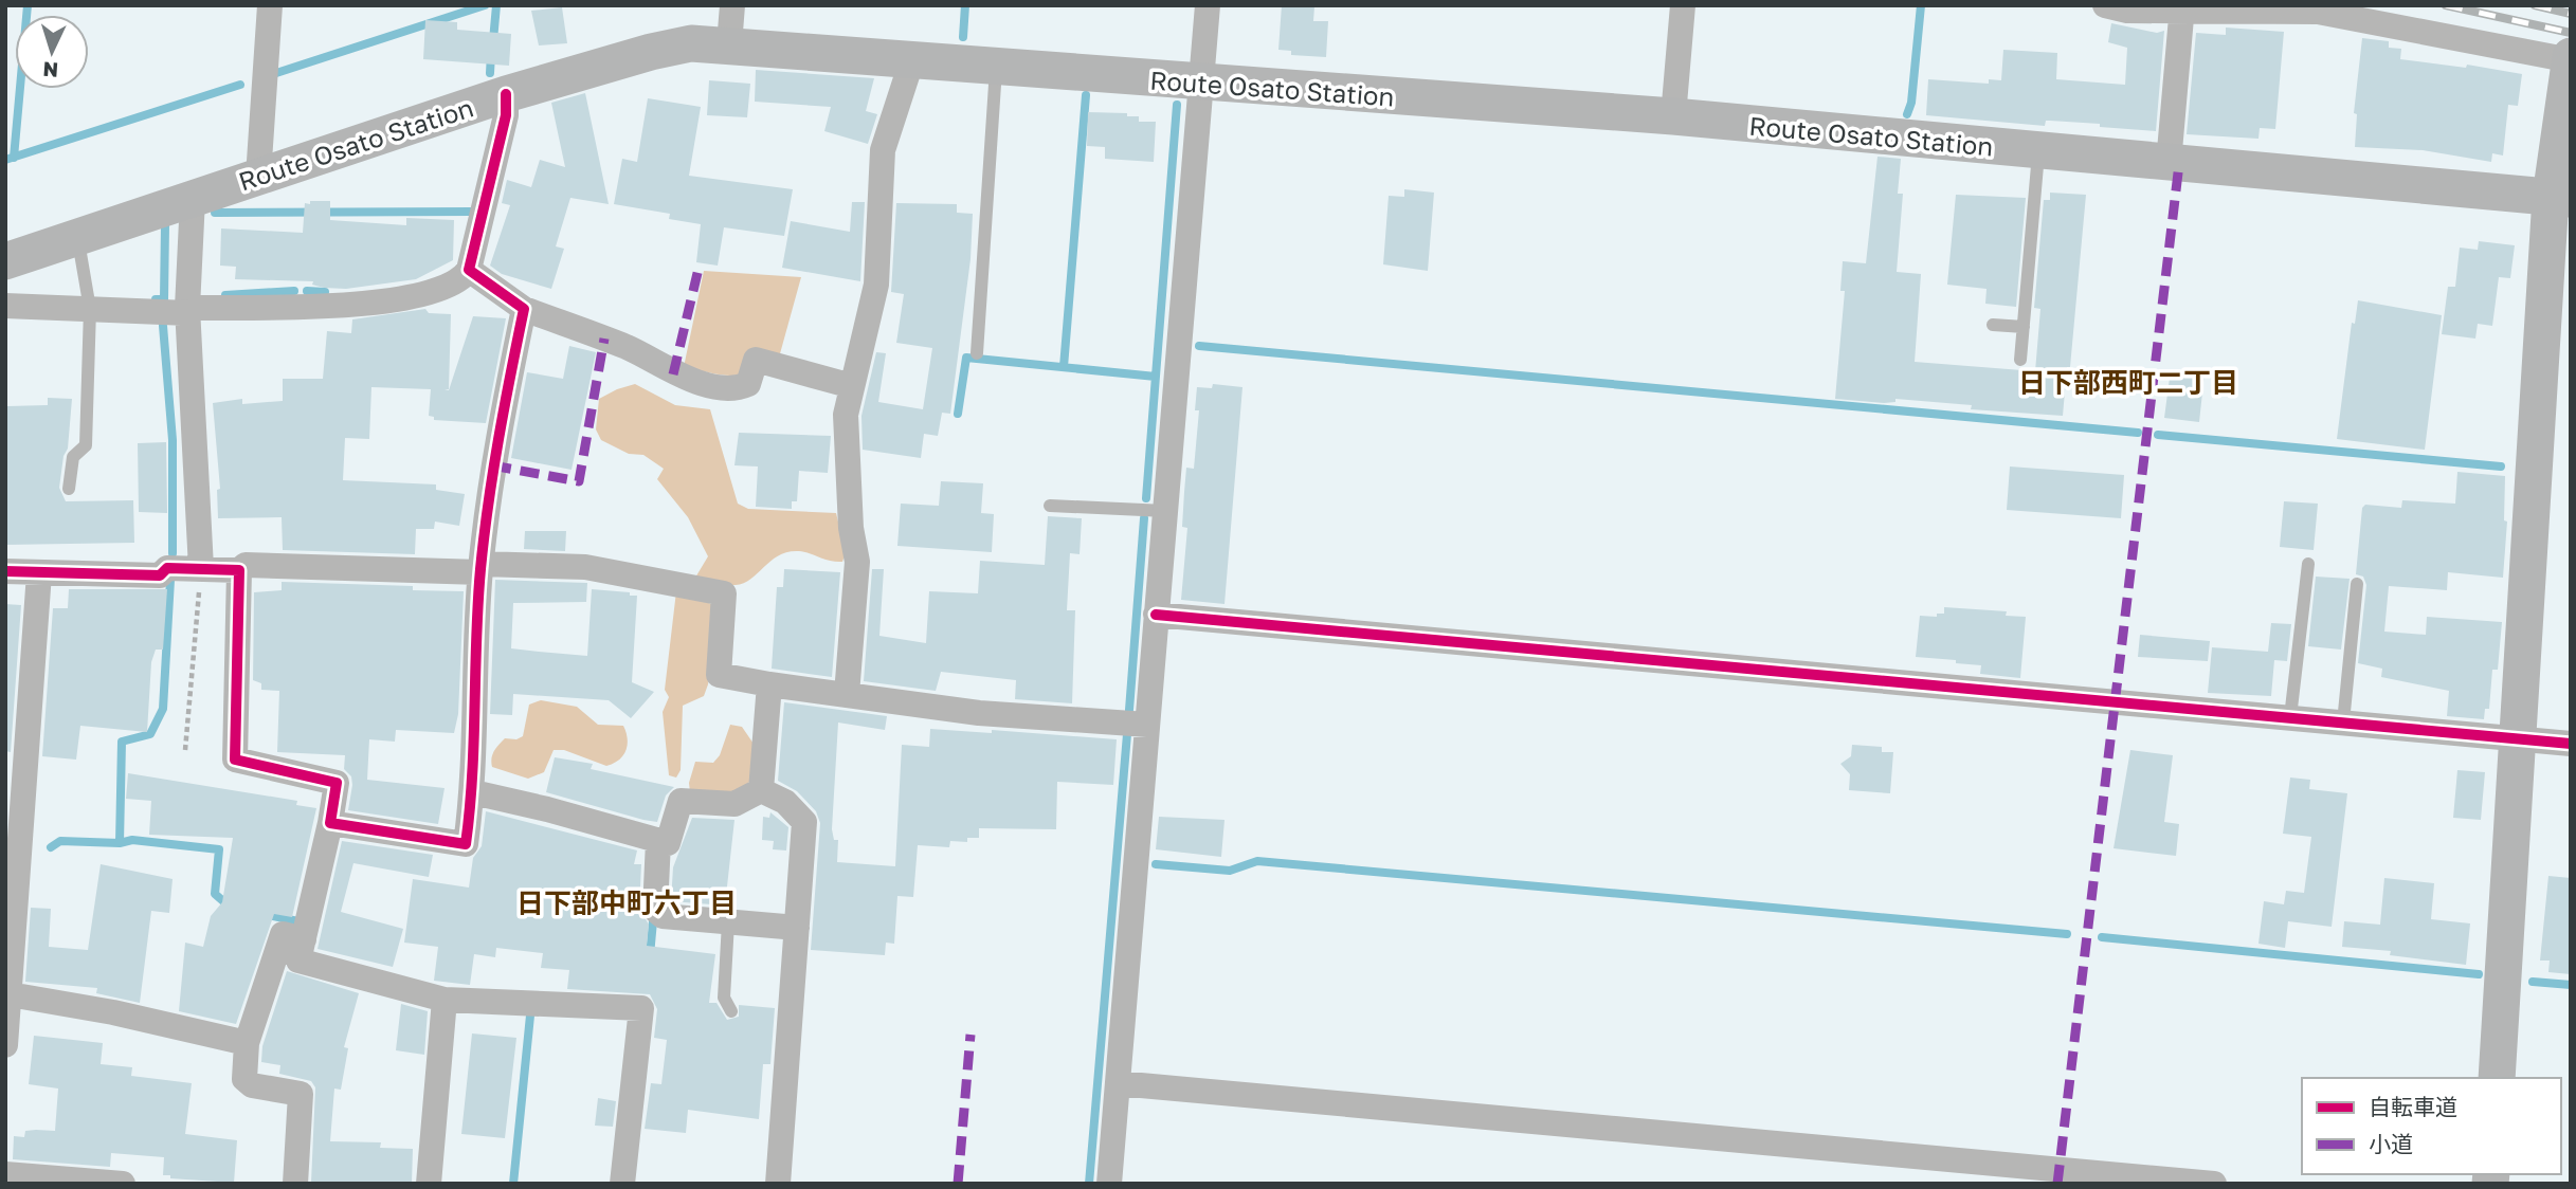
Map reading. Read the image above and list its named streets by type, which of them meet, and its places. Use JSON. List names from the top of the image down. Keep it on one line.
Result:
{"streets":{"main road":["Route Osato Station"]},"districts":["日下部西町二丁目","日下部中町六丁目"],"legend":["自転車道","小道"],"north":"bottom"}
